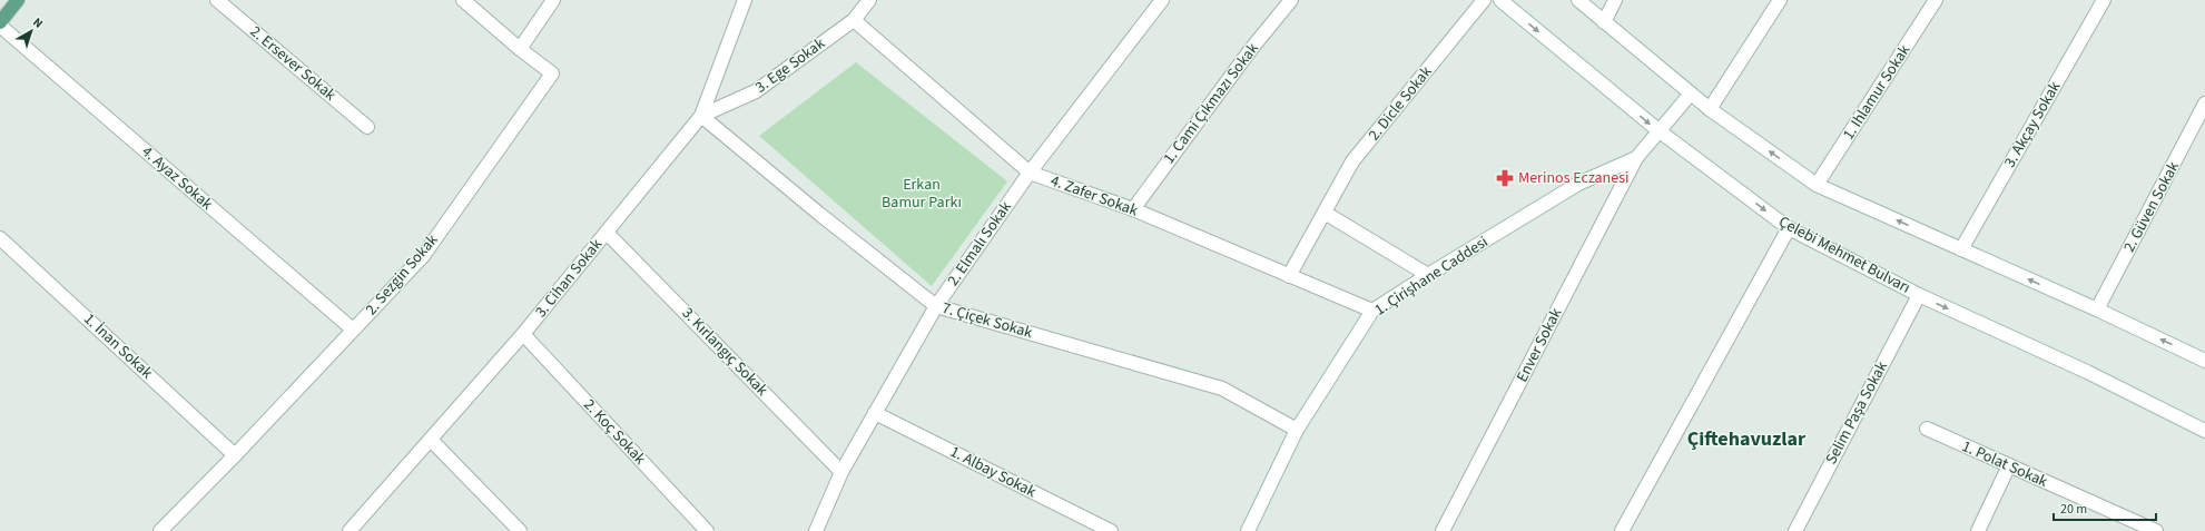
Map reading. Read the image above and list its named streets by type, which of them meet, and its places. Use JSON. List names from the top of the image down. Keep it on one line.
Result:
{"streets":{"street":["2. Ersever Sokak","3. Ege Sokak","1. Ihlamur Sokak","1. Cami Çıkmazı Sokak","2. Dicle Sokak","3. Akçay Sokak","4. Ayaz Sokak","4. Zafer Sokak","2. Güven Sokak","2. Elmalı Sokak","Çelebi Mehmet Bulvarı","2. Sezgin Sokak","1. Çirişhane Caddesi","3. Cihan Sokak","7. Çiçek Sokak","Enver Sokak","1. İnan Sokak","3. Kırlangıç Sokak","Selim Paşa Sokak","2. Koç Sokak","1. Polat Sokak","1. Albay Sokak"]},"crossings":[["3. Ege Sokak","4. Zafer Sokak"],["3. Ege Sokak","3. Cihan Sokak"],["3. Ege Sokak","7. Çiçek Sokak"],["1. Cami Çıkmazı Sokak","4. Zafer Sokak"],["2. Dicle Sokak","4. Zafer Sokak"],["4. Ayaz Sokak","2. Sezgin Sokak"],["4. Zafer Sokak","2. Elmalı Sokak"],["4. Zafer Sokak","1. Çirişhane Caddesi"],["2. Elmalı Sokak","7. Çiçek Sokak"],["2. Elmalı Sokak","3. Kırlangıç Sokak"],["2. Elmalı Sokak","1. Albay Sokak"],["Çelebi Mehmet Bulvarı","1. Çirişhane Caddesi"],["Çelebi Mehmet Bulvarı","Selim Paşa Sokak"],["2. Sezgin Sokak","1. İnan Sokak"],["1. Çirişhane Caddesi","7. Çiçek Sokak"],["1. Çirişhane Caddesi","Enver Sokak"],["3. Cihan Sokak","7. Çiçek Sokak"],["3. Cihan Sokak","3. Kırlangıç Sokak"],["3. Cihan Sokak","2. Koç Sokak"]],"districts":["Çiftehavuzlar"],"parks":["Erkan Bamur Parkı"],"places":{"pharmacy":["Merinos Eczanesi"]},"scale_bar":"20 m","north":"top right"}
